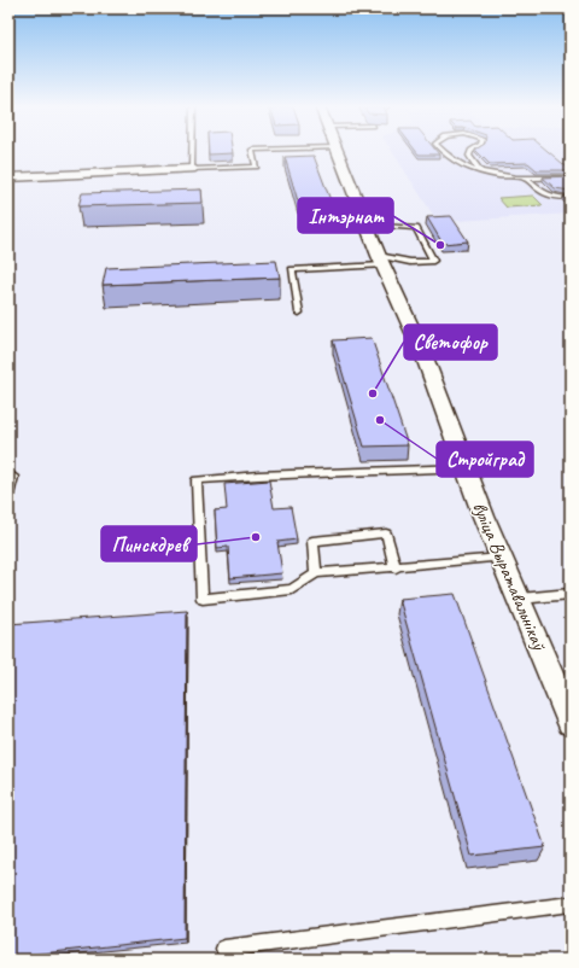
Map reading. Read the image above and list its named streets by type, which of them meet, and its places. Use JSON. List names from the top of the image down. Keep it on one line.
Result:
{"streets":{"street":["вуліца Выратавальнікаў"]},"places":["Інтэрнат","Светофор","Стройград","Пинскдрев"]}
